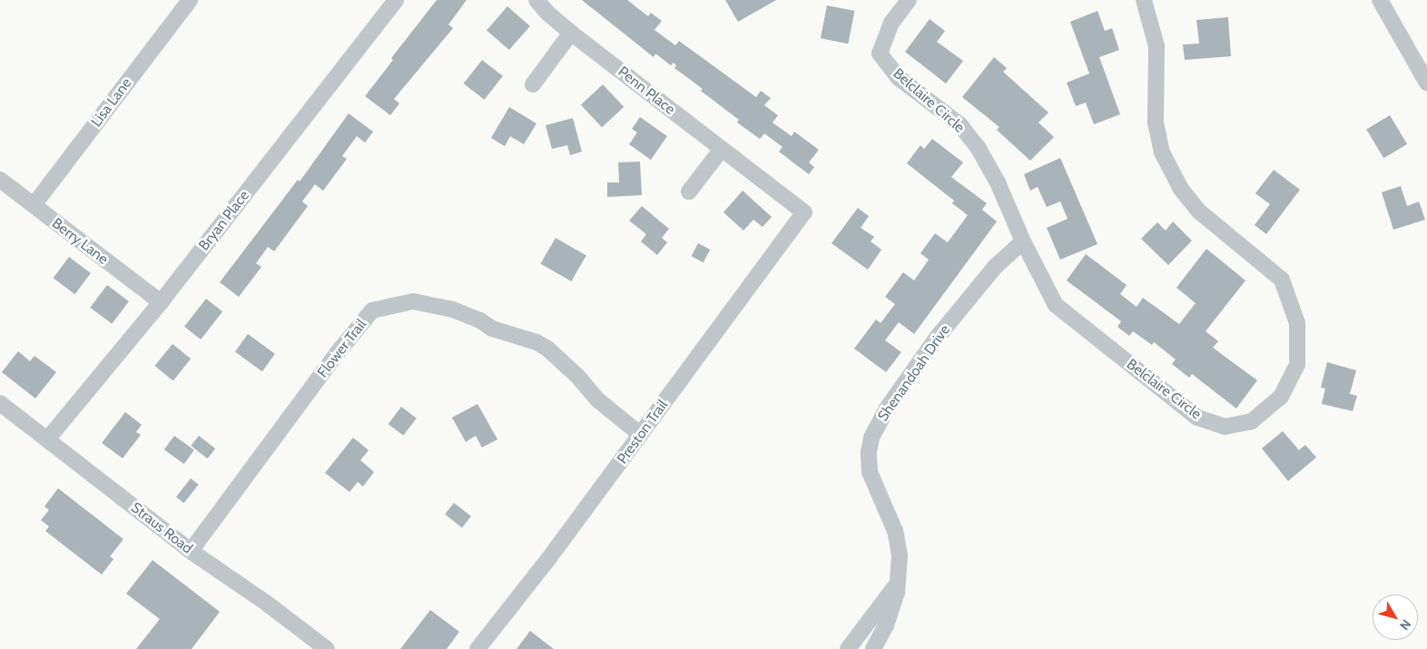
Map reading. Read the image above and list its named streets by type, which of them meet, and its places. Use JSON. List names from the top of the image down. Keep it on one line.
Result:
{"streets":{"street":["Penn Place","Belclaire Circle","Lisa Lane","Bryan Place","Berry Lane","Flower Trail","Shenandoah Drive","Preston Trail","Straus Road"]},"crossings":[["Penn Place","Preston Trail"],["Belclaire Circle","Shenandoah Drive"],["Lisa Lane","Berry Lane"],["Bryan Place","Berry Lane"],["Bryan Place","Straus Road"],["Flower Trail","Preston Trail"],["Flower Trail","Straus Road"]],"north":"bottom right"}
